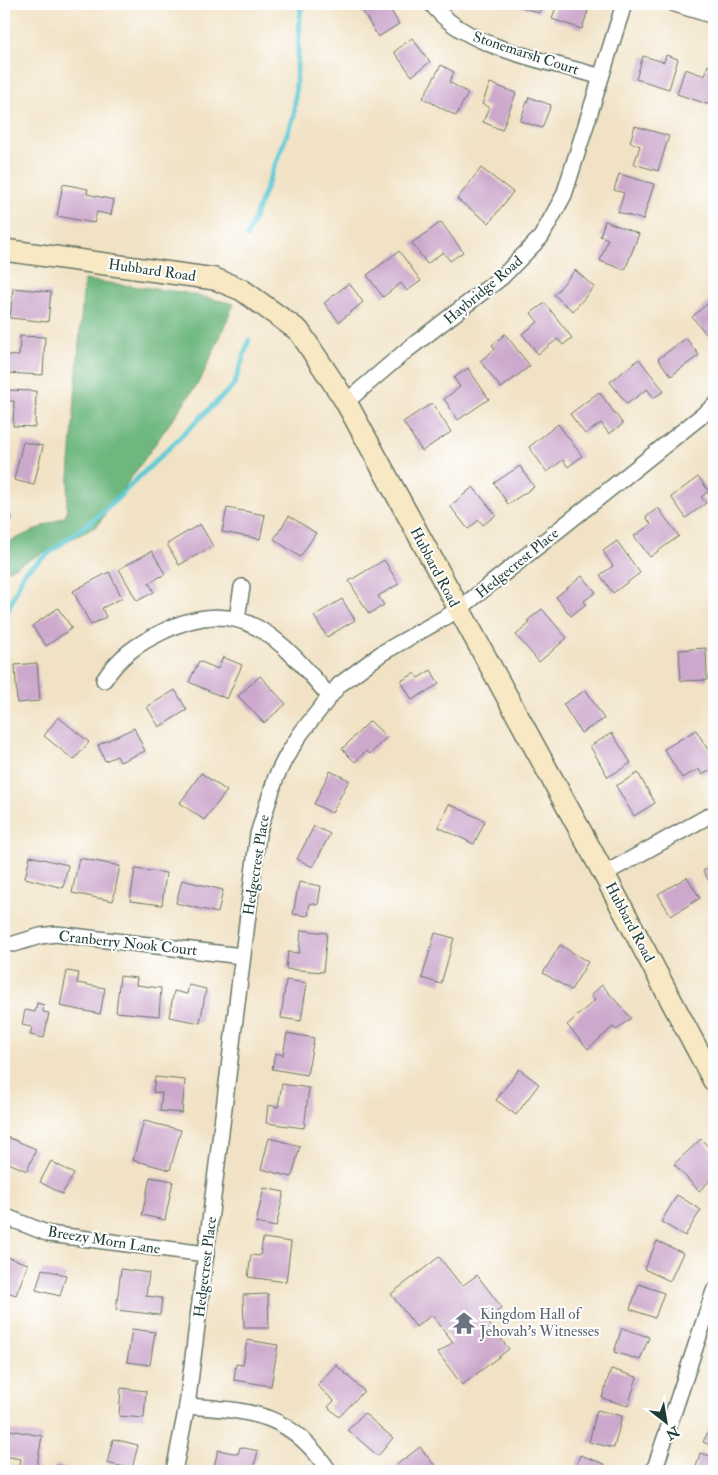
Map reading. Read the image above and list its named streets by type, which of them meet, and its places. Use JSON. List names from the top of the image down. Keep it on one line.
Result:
{"streets":{"main road":["Hubbard Road"],"street":["Stonemarsh Court","Haybridge Road","Hedgecrest Place","Cranberry Nook Court","Breezy Morn Lane"]},"crossings":[["Stonemarsh Court","Haybridge Road"],["Hubbard Road","Haybridge Road"],["Hubbard Road","Hedgecrest Place"],["Hedgecrest Place","Cranberry Nook Court"],["Hedgecrest Place","Breezy Morn Lane"]],"places":{"temple":["Kingdom Hall of Jehovah’s Witnesses"]},"north":"bottom right"}
